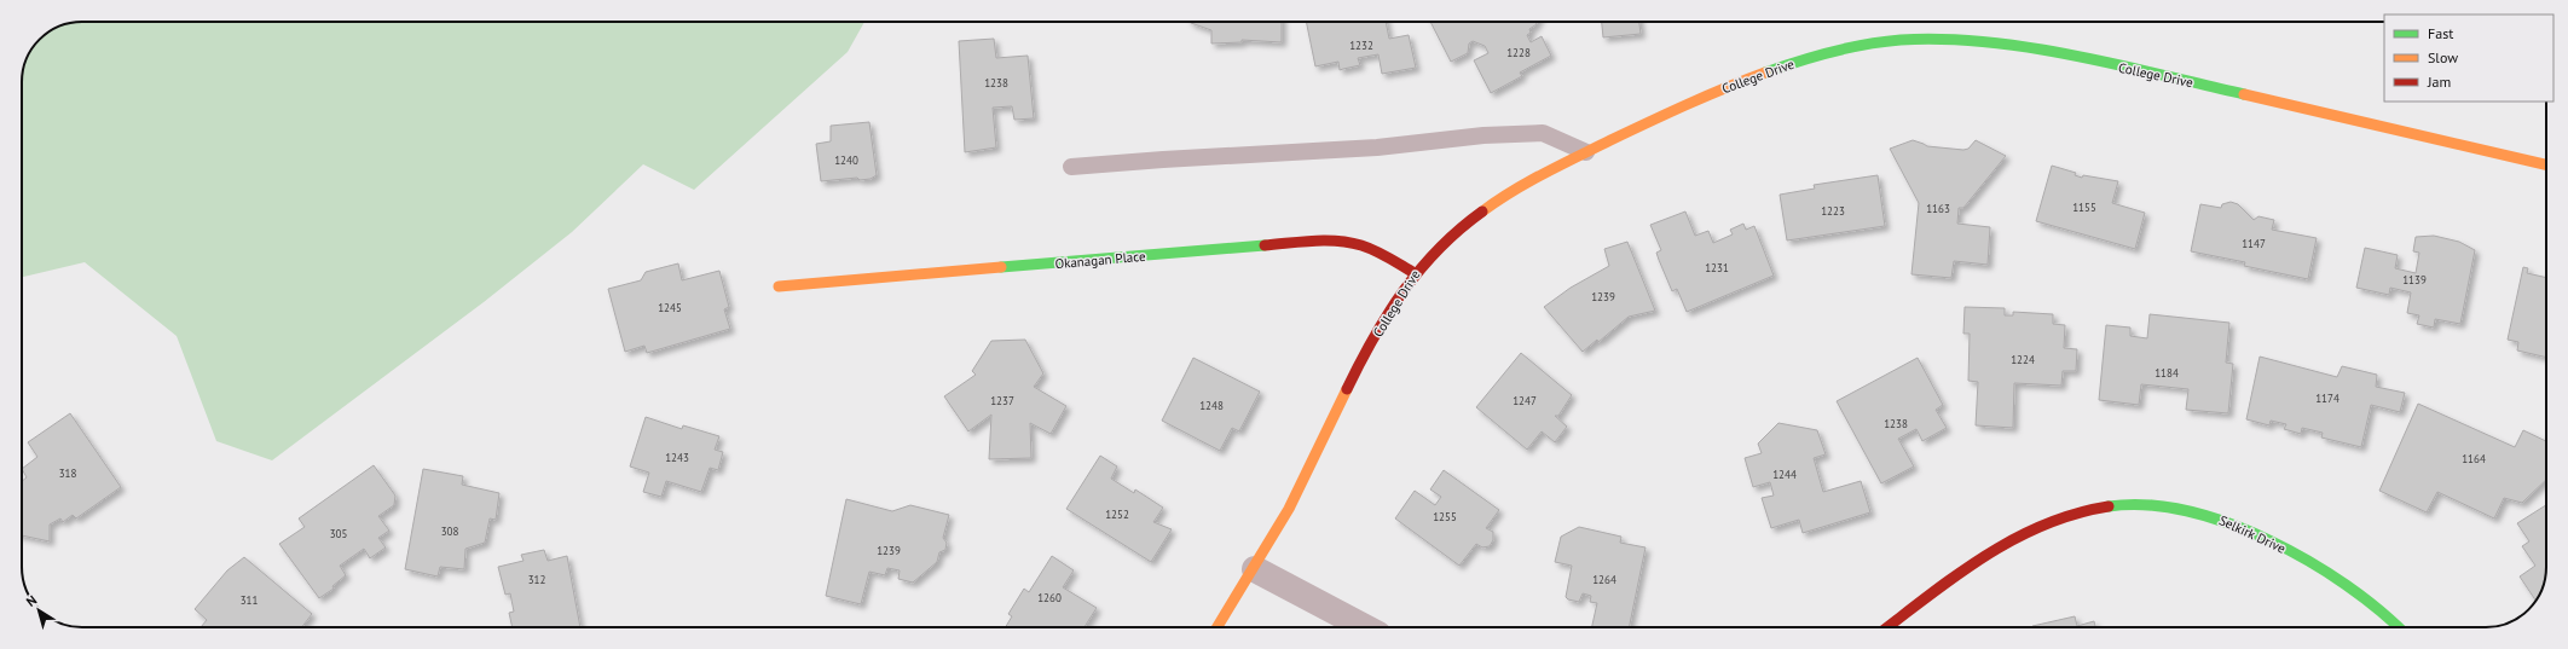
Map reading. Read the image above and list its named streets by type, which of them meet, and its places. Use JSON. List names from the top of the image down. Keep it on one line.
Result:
{"streets":{"street":["College Drive","Okanagan Place","Selkirk Drive"]},"crossings":[["College Drive","Okanagan Place"]],"house_numbers":["1232","1228","1238","1240","1155","1163","1223","1147","1231","1139","1239","1245","1224","1184","1174","1237","1247","1248","1238","1243","1164","318","1244","1252","1255","308","305","1239","312","1264","1260","311"],"legend":["Fast","Slow","Jam"],"north":"top left"}
